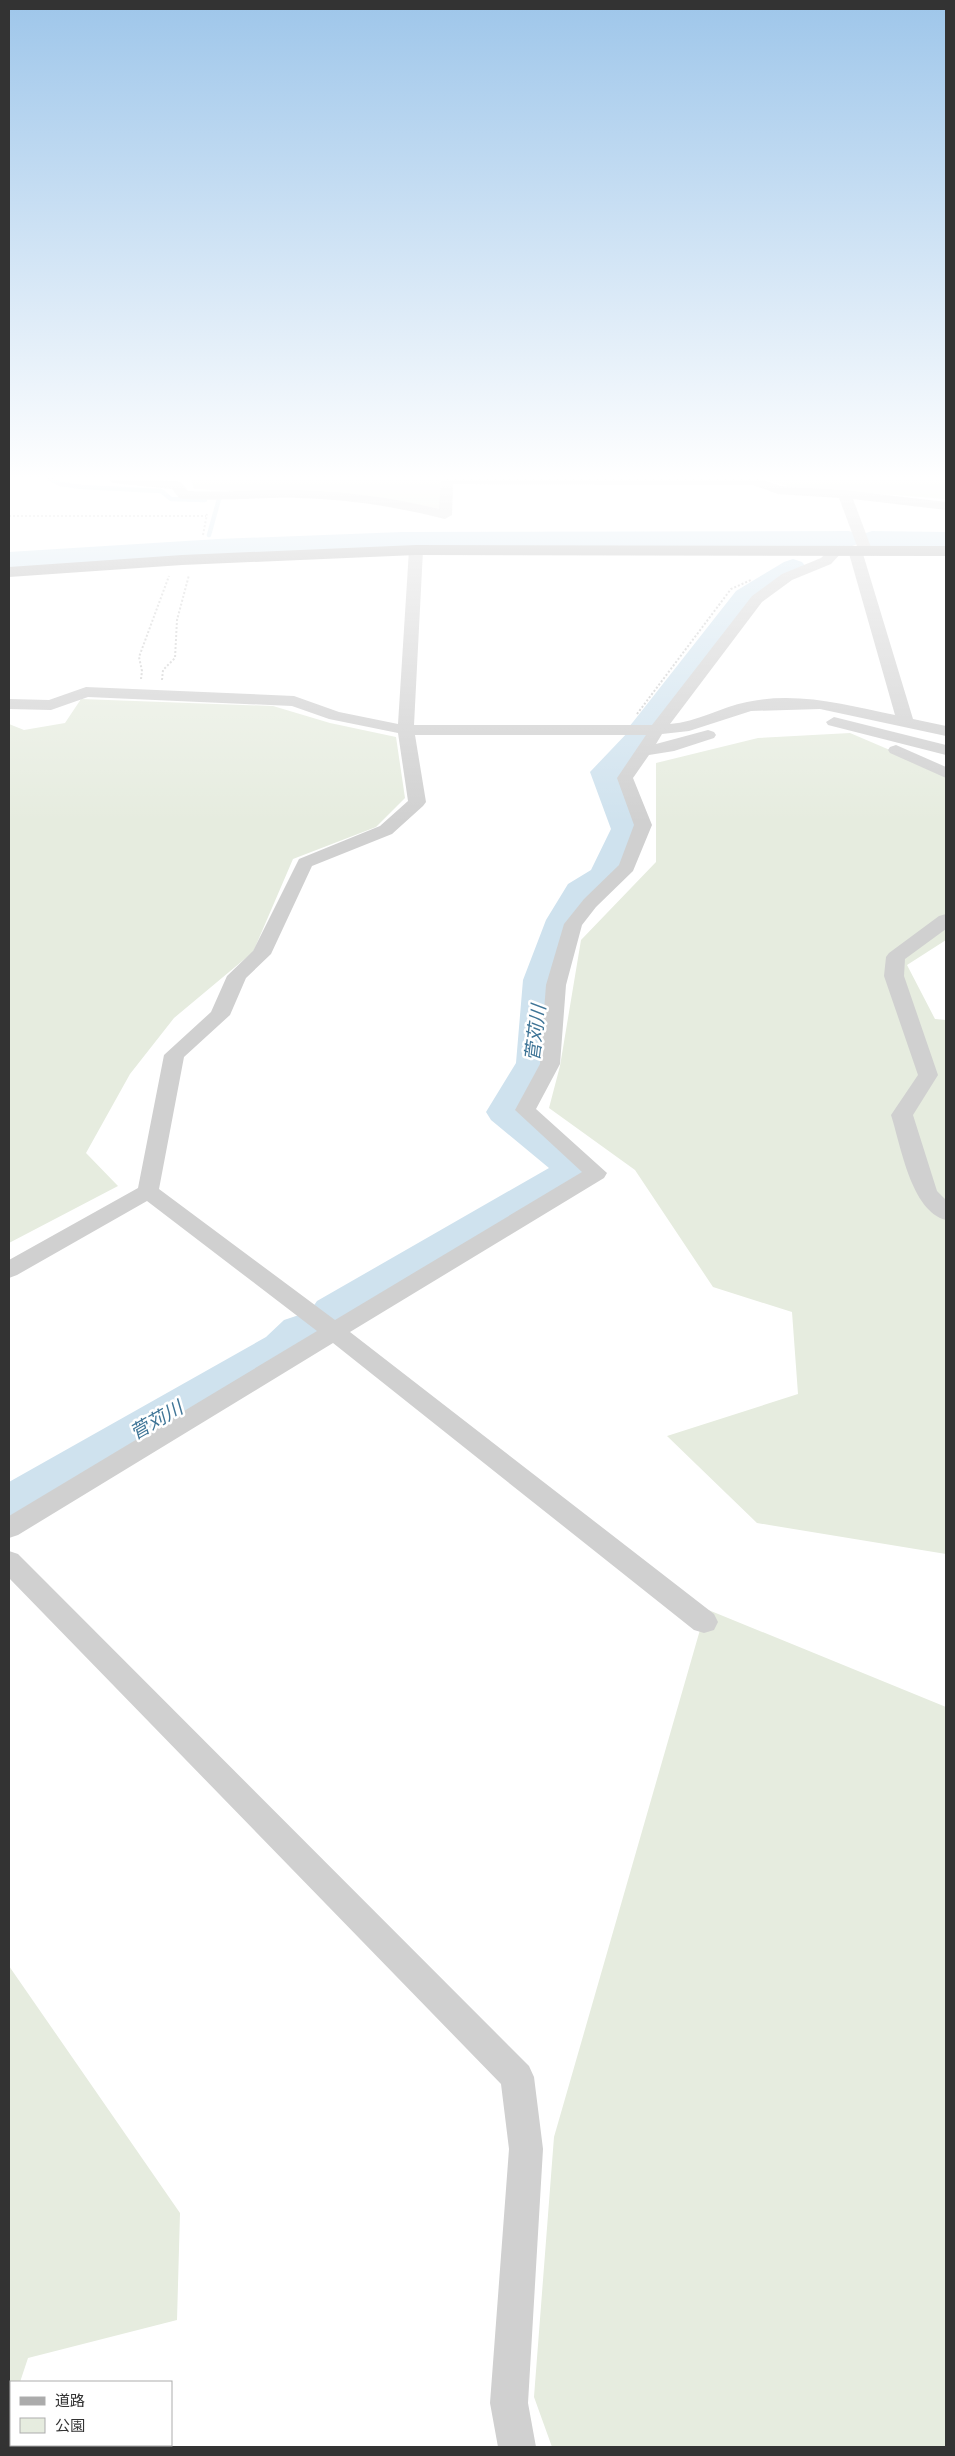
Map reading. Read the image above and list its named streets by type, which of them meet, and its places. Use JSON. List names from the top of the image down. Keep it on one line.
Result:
{"water":["菅苅川"],"legend":["道路","公園"]}
